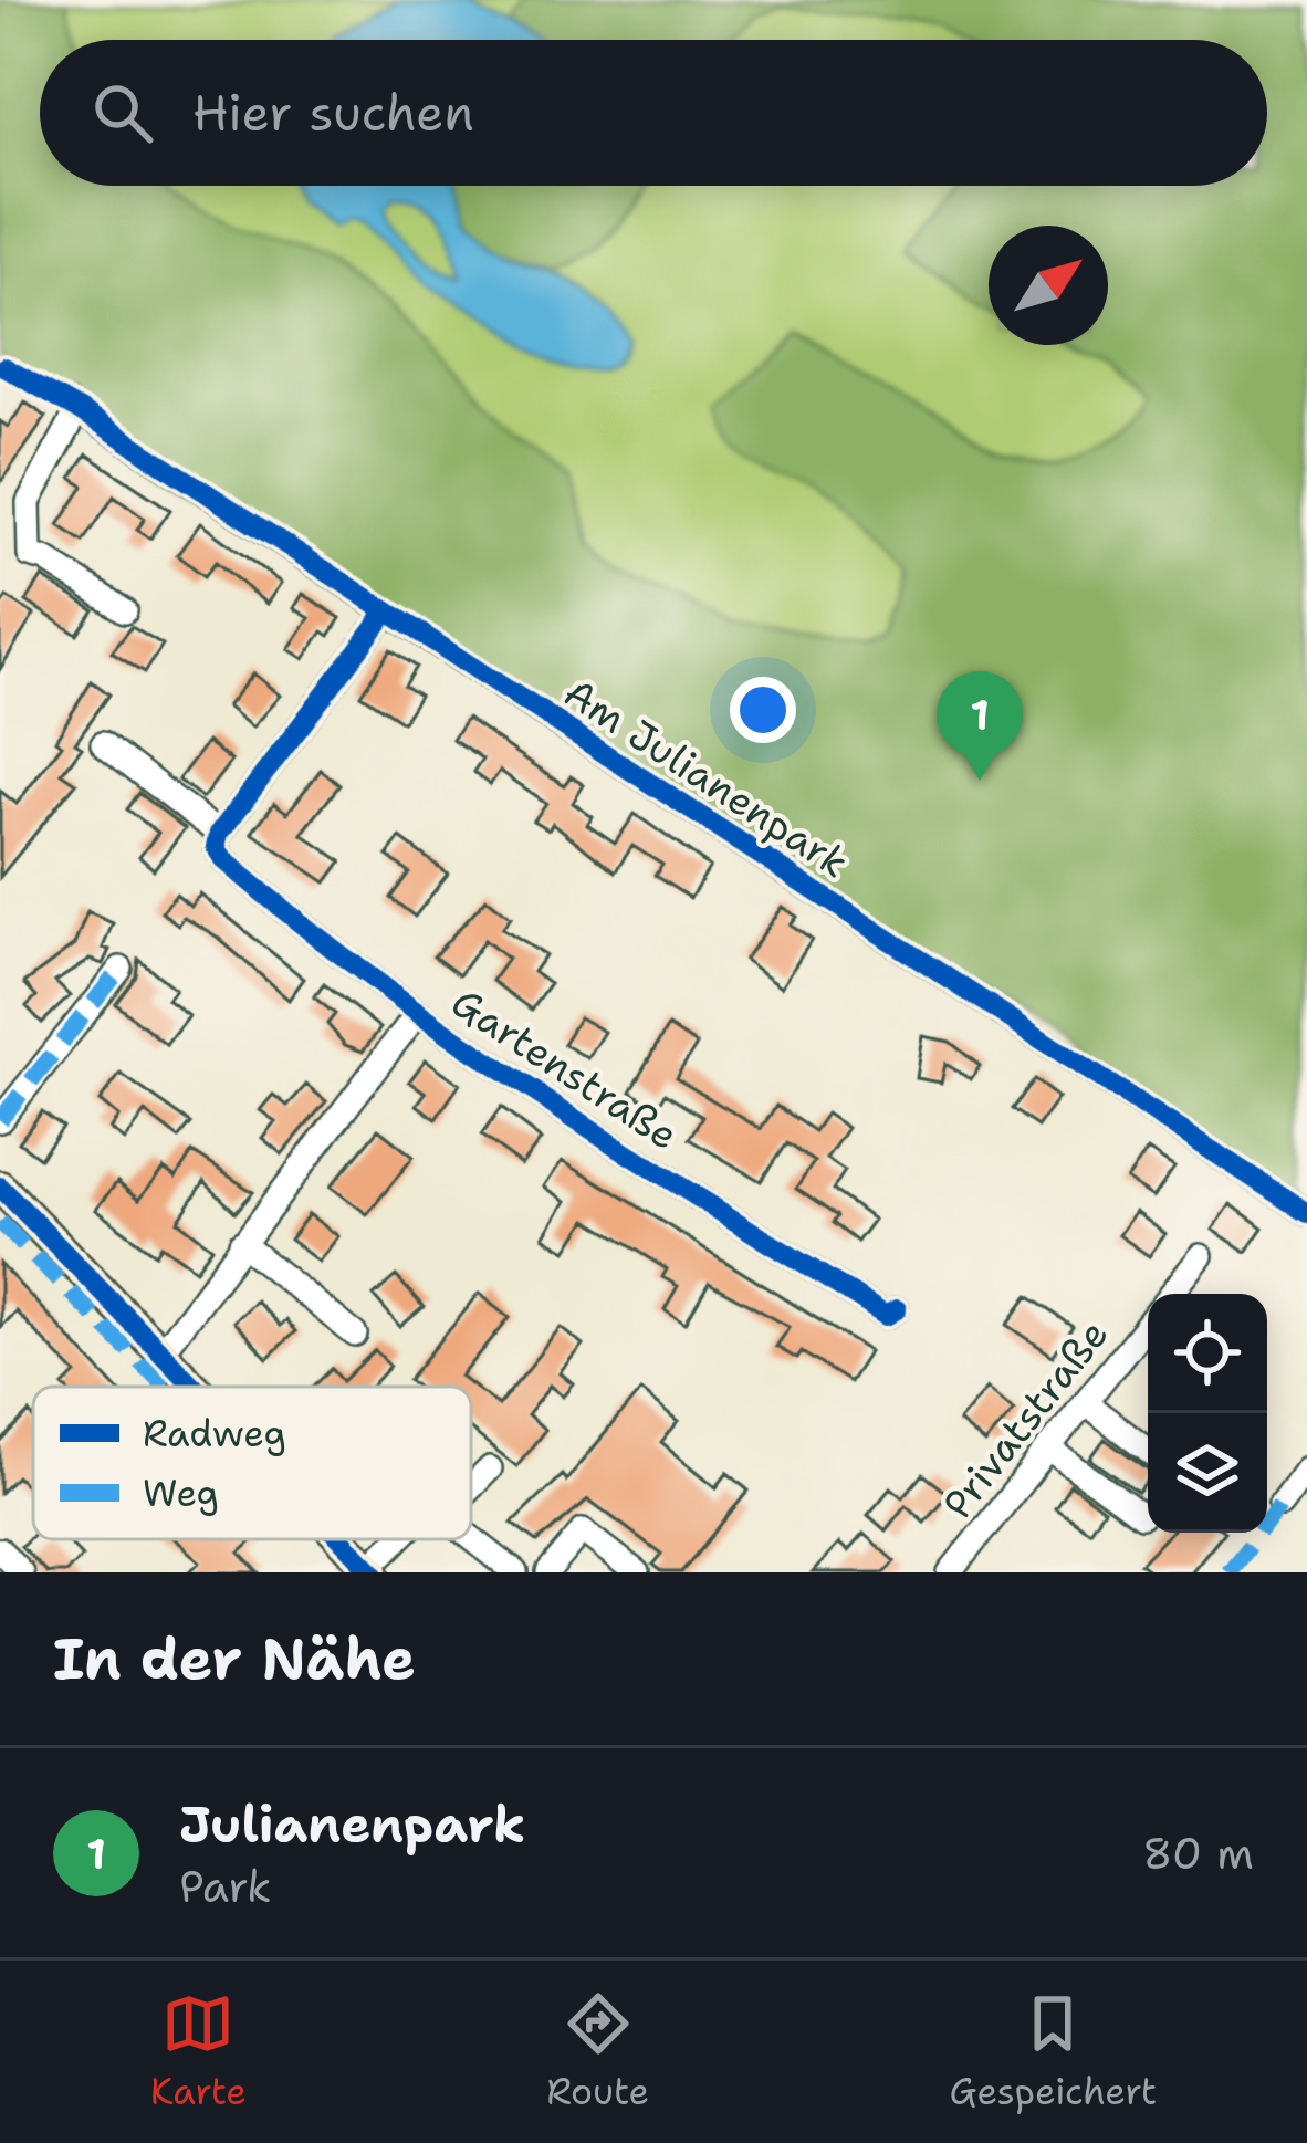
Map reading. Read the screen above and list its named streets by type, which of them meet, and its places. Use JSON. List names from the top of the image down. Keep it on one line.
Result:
{"streets":{"street":["Am Julianenpark","Gartenstraße","Privatstraße"]},"legend":["Radweg","Weg"],"north":"top right","page":{"search":"Hier suchen","pins":"1","heading":"In der Nähe","list":[{"mark":"1","name":"Julianenpark","note":"Park","value":"80 m"}],"nav":["Karte","Route","Gespeichert"]}}
